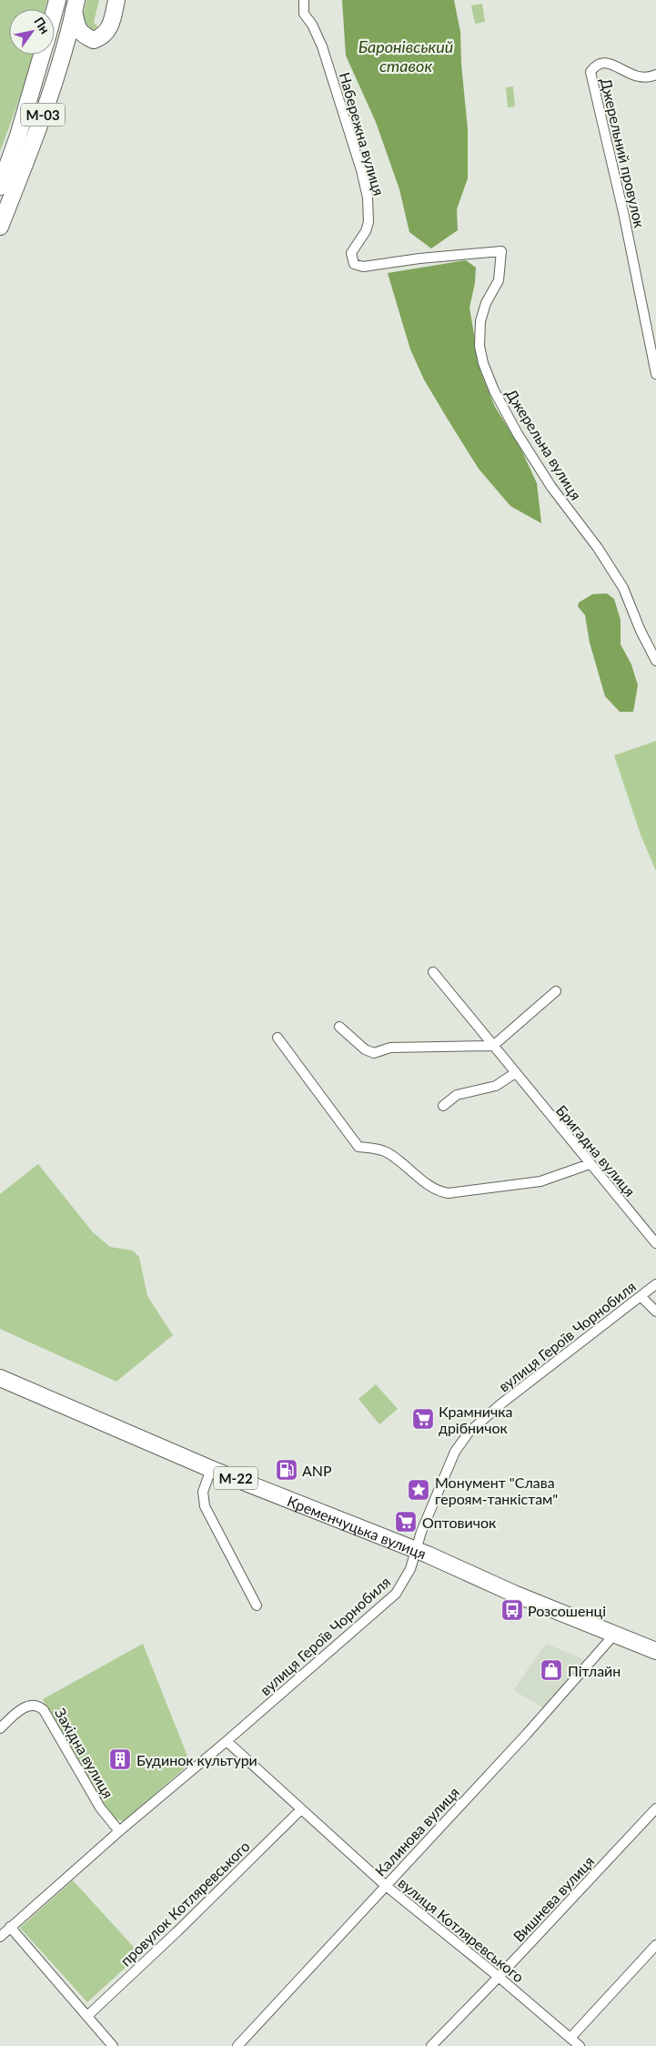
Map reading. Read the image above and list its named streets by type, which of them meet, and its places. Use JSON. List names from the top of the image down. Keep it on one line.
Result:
{"streets":{"highway":["М-03","М-22","Кременчуцька вулиця"],"street":["Набережна вулиця","Джерельний провулок","Джерельна вулиця","Бригадна вулиця","вулиця Героїв Чорнобиля","Західна вулиця","Калинова вулиця","Вишнева вулиця","провулок Котляревського","вулиця Котляревського"]},"crossings":[["Набережна вулиця","Джерельна вулиця"],["вулиця Героїв Чорнобиля","Кременчуцька вулиця"],["вулиця Героїв Чорнобиля","Західна вулиця"],["вулиця Героїв Чорнобиля","вулиця Котляревського"],["М-22","Кременчуцька вулиця"],["Кременчуцька вулиця","Калинова вулиця"],["Калинова вулиця","вулиця Котляревського"],["Вишнева вулиця","вулиця Котляревського"],["провулок Котляревського","вулиця Котляревського"]],"water":["Баронівський ставок"],"places":{"supermarket":["Крамничка дрібничок","Оптовичок"],"fuel station":["ANP"],"place":["Монумент \"Слава героям-танкістам\""],"bus stop":["Розсошенці"],"shop":["Пітлайн"],"building":["Будинок культури"]},"north":"top right"}
